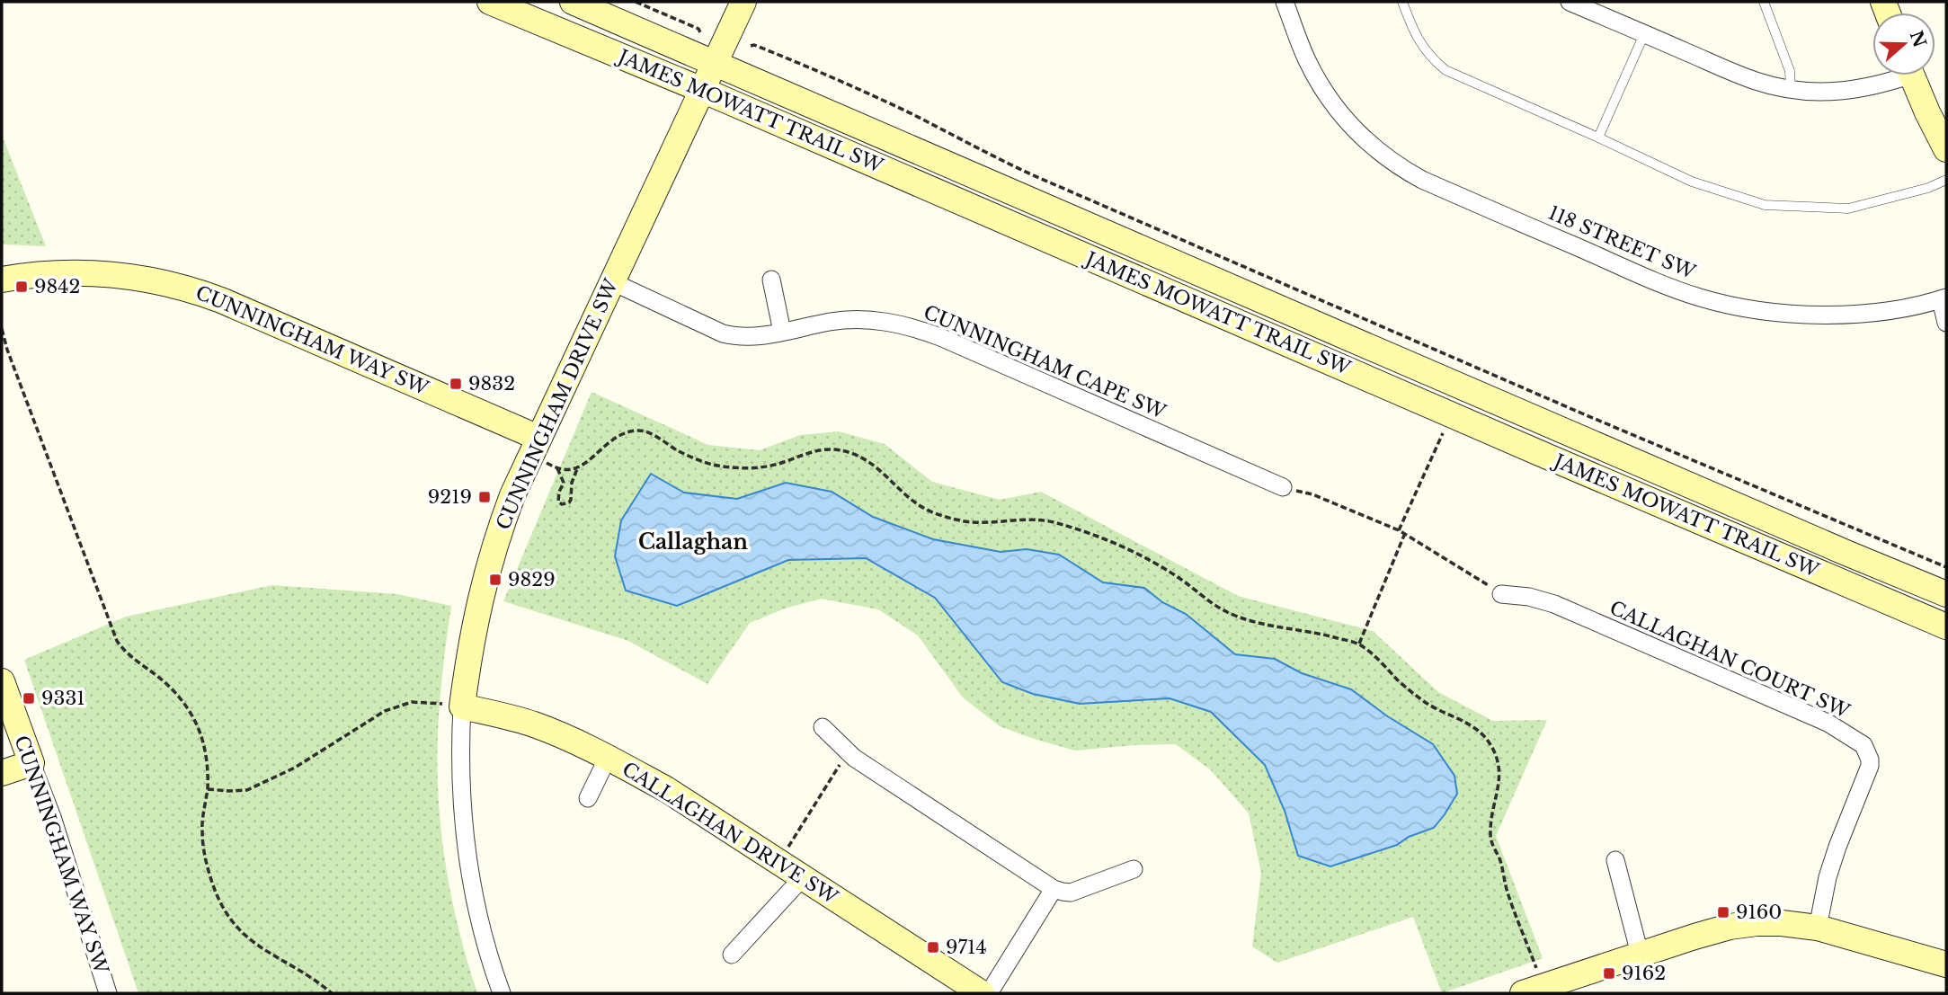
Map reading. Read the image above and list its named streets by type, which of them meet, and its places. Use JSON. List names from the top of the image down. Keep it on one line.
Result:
{"streets":{"main road":["JAMES MOWATT TRAIL SW","CUNNINGHAM WAY SW","CUNNINGHAM DRIVE SW","CALLAGHAN DRIVE SW"],"street":["118 STREET SW","CUNNINGHAM CAPE SW","CALLAGHAN COURT SW"]},"crossings":[["JAMES MOWATT TRAIL SW","CUNNINGHAM DRIVE SW"],["CUNNINGHAM WAY SW","CUNNINGHAM DRIVE SW"],["CUNNINGHAM CAPE SW","CUNNINGHAM DRIVE SW"],["CUNNINGHAM DRIVE SW","CALLAGHAN DRIVE SW"]],"districts":["Callaghan"],"places":{"transit":["9842","9832","9219","9829","9331","9160","9714","9162"]},"north":"right"}
